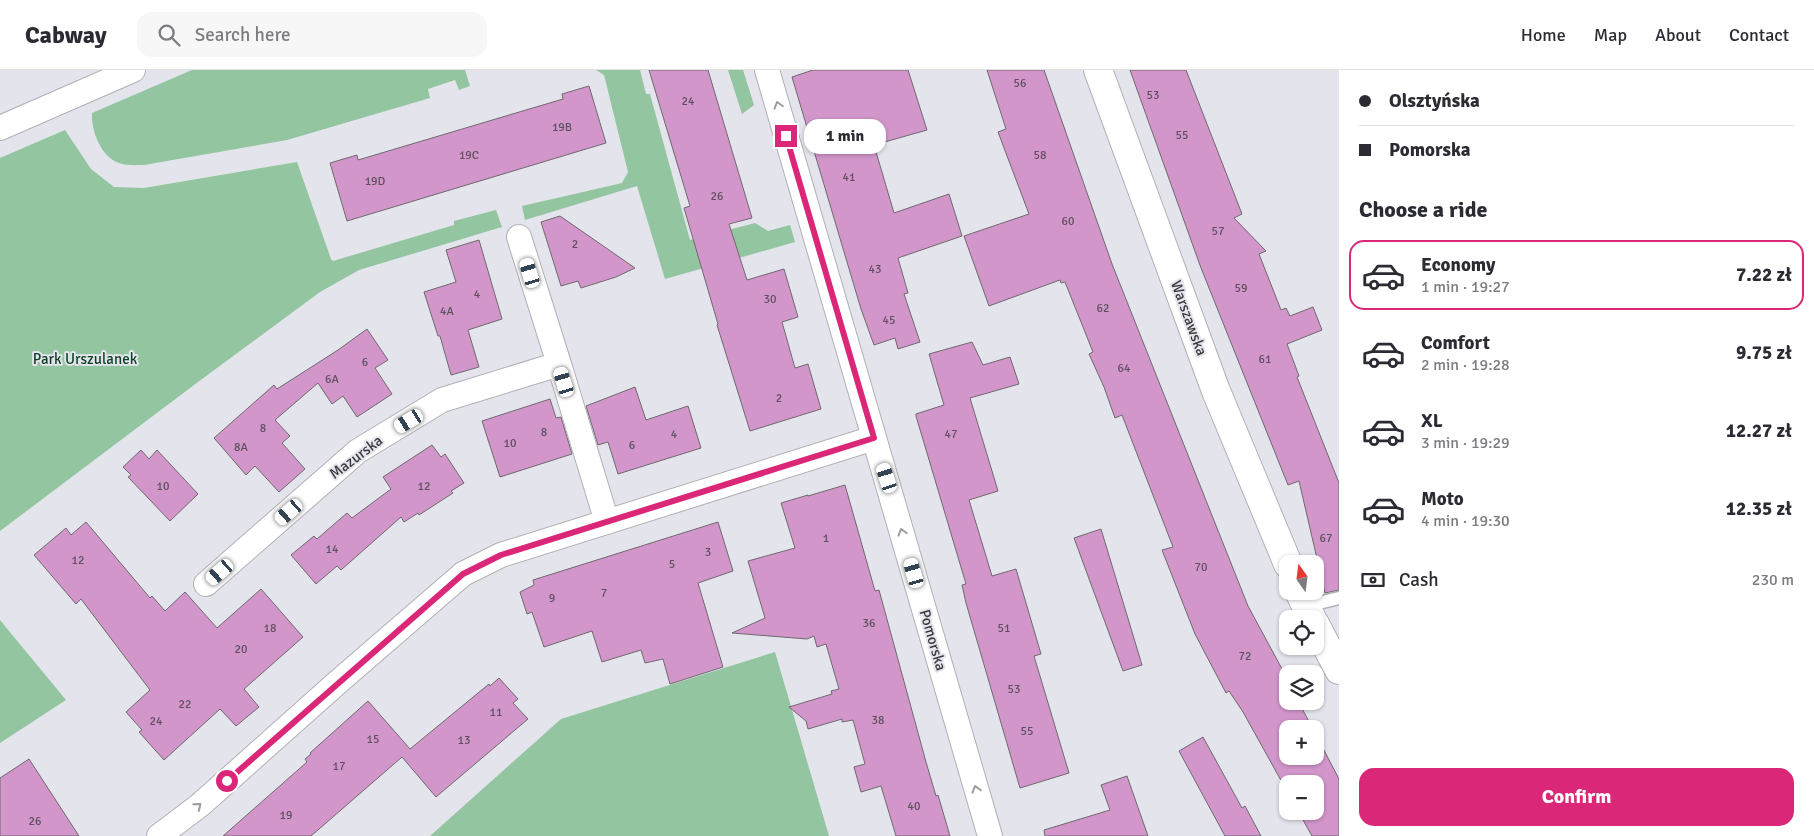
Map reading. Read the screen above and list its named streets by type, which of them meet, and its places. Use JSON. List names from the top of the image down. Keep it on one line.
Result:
{"streets":{"street":["Warszawska","Mazurska","Pomorska"]},"one_way":["Pomorska"],"parks":["Park Urszulanek"],"house_numbers":["56","53","24","19B","55","19C","58","41","19D","26","60","57","2","43","59","4","30","62","4A","45","61","6","64","6A","2","8","8","4","47","10","6","8A","10","12","1","67","14","3","12","5","70","7","9","36","18","51","20","72","53","22","11","38","24","55","15","13","17","40","19","26"],"north":"top","page":{"header":"Cabway","search":"Search here","nav":["Home","Map","About","Contact"],"banner":["Olsztyńska","Pomorska"],"bubble":"1 min","heading":"Choose a ride","list":[{"name":"Economy","note":"1 min · 19:27","value":"7.22 zł"},{"name":"Comfort","note":"2 min · 19:28","value":"9.75 zł"},{"name":"XL","note":"3 min · 19:29","value":"12.27 zł"},{"name":"Moto","note":"4 min · 19:30","value":"12.35 zł"}],"pay":["Cash","230 m"],"map_buttons":["+","−"],"buttons":"Confirm"}}
